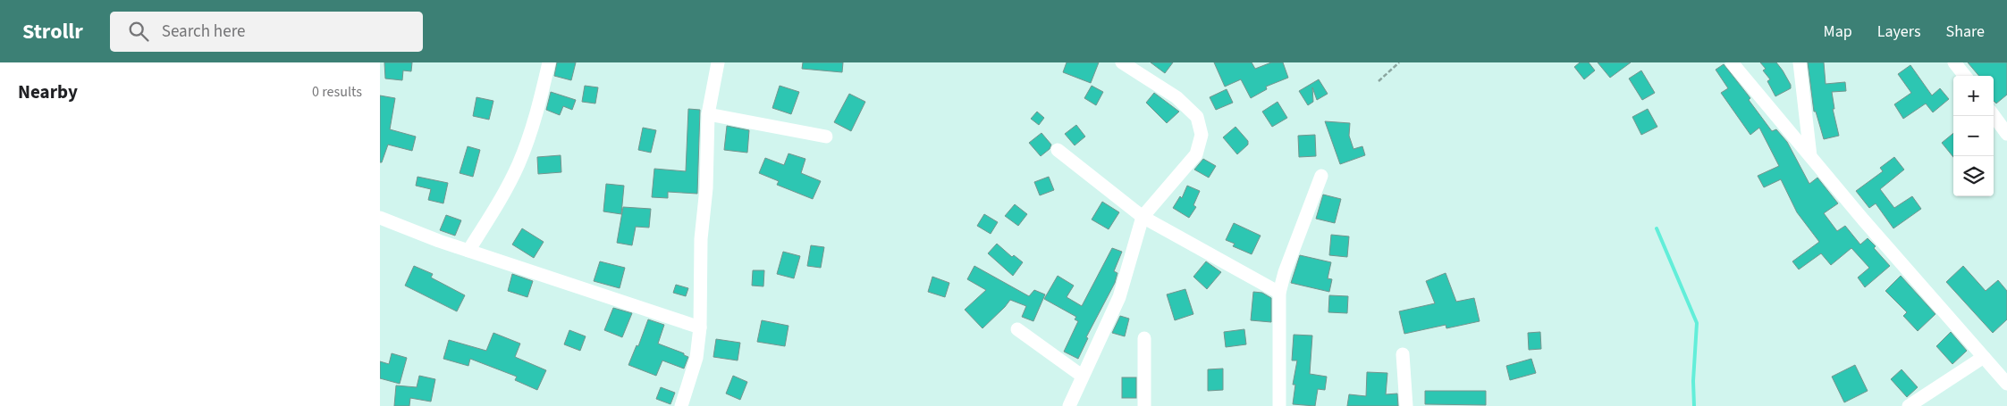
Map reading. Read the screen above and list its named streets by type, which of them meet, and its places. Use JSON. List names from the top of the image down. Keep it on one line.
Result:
{"page":{"header":"Strollr","search":"Search here","nav":["Map","Layers","Share"],"heading":["Nearby","0 results"],"map_buttons":["+","−"]}}
